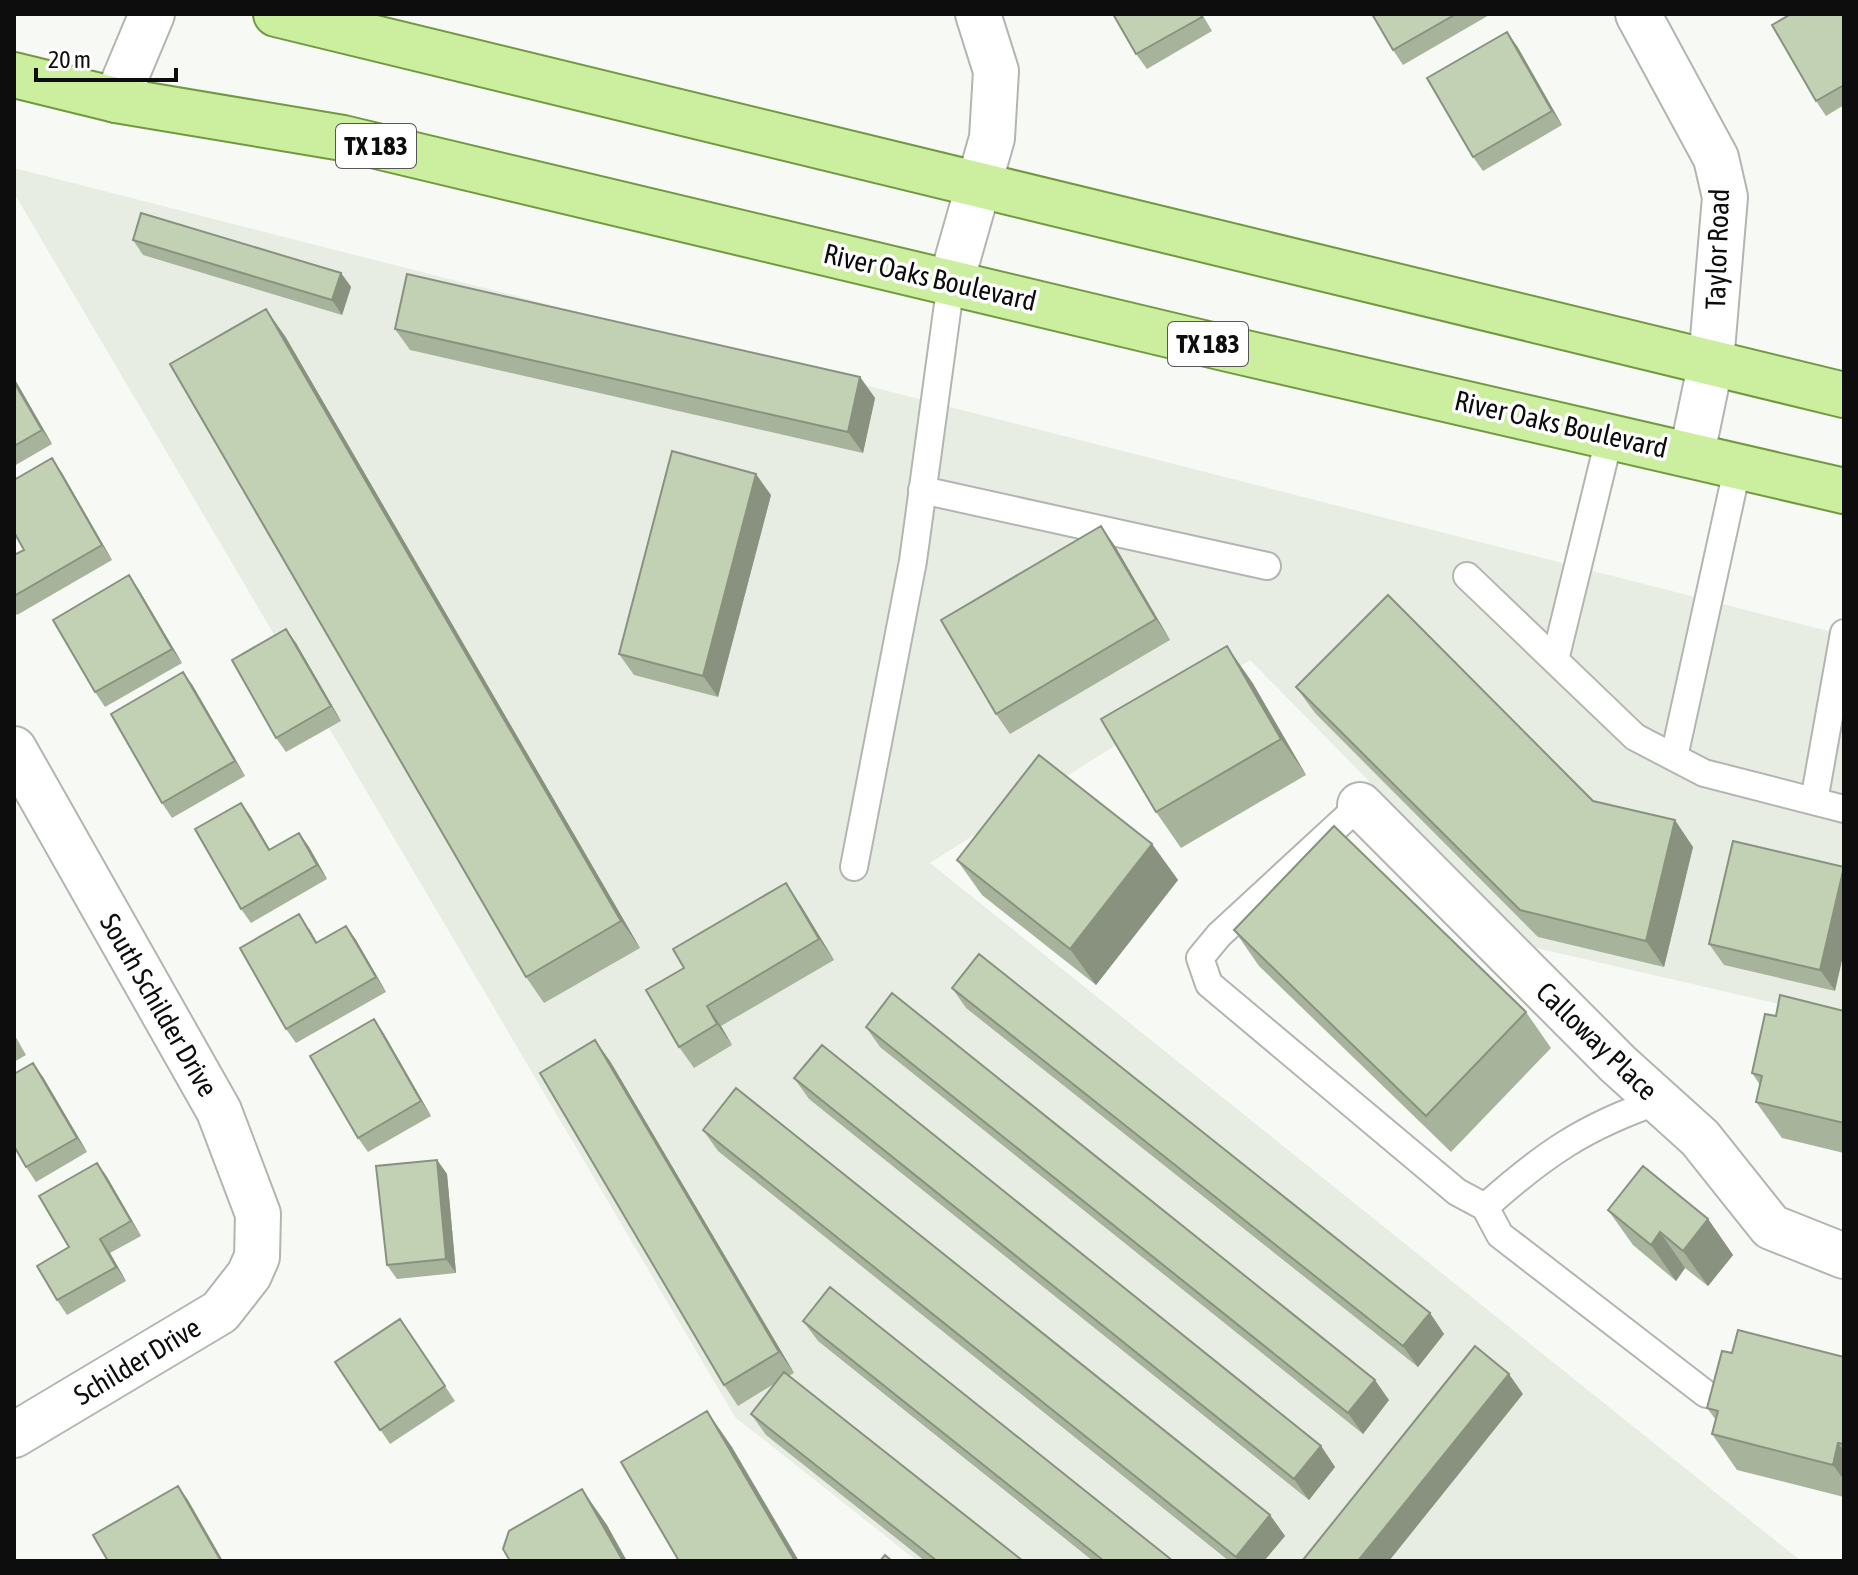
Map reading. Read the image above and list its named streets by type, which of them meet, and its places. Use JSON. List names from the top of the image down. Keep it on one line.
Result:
{"streets":{"main road":["TX 183","River Oaks Boulevard"],"street":["Taylor Road","South Schilder Drive","Calloway Place","Schilder Drive"]},"crossings":[["Taylor Road","River Oaks Boulevard"],["South Schilder Drive","Schilder Drive"]],"scale_bar":"20 m"}
